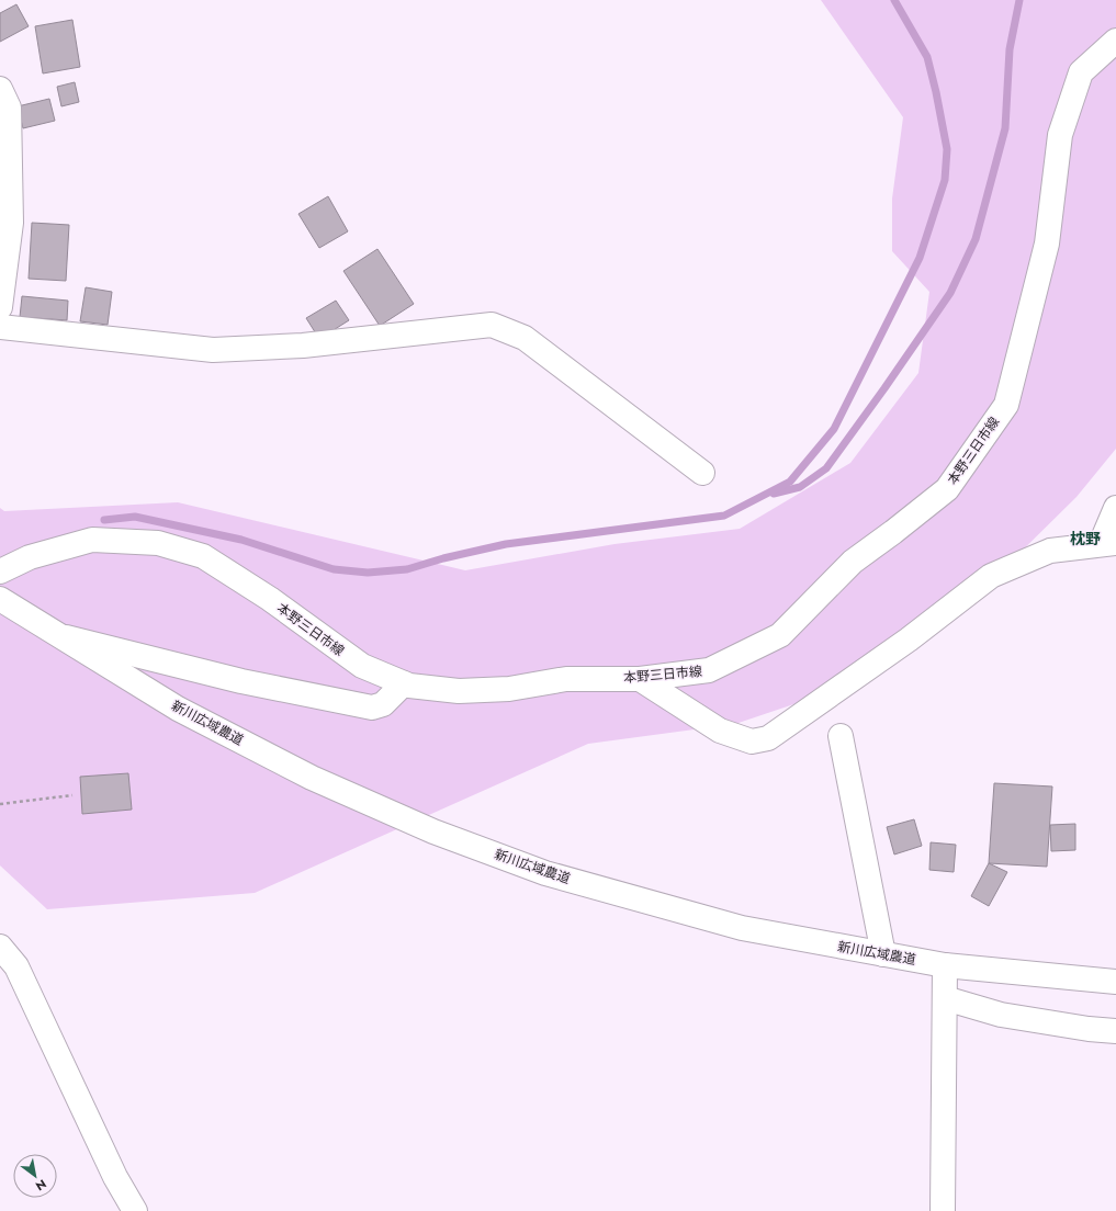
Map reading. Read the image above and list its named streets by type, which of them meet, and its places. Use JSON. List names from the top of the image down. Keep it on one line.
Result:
{"streets":{"street":["本野三日市線","新川広域農道"]},"districts":["枕野"],"north":"bottom right"}
